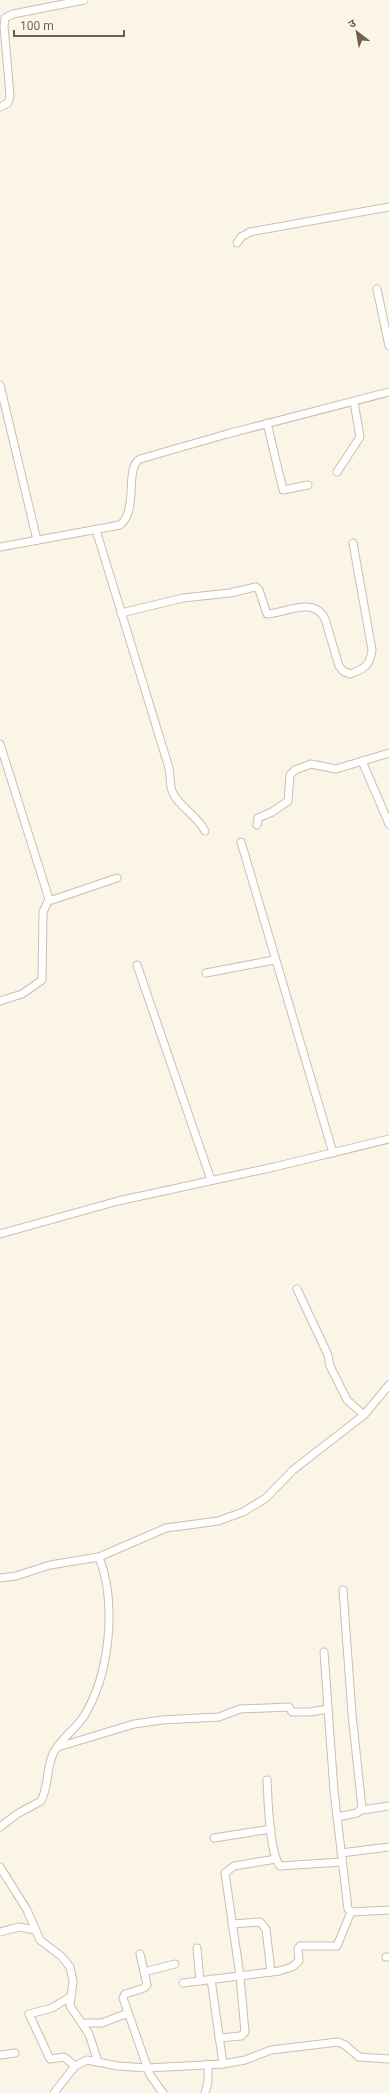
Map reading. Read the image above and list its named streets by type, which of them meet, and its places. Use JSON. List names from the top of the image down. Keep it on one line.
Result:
{"scale_bar":"100 m","north":"top left"}
